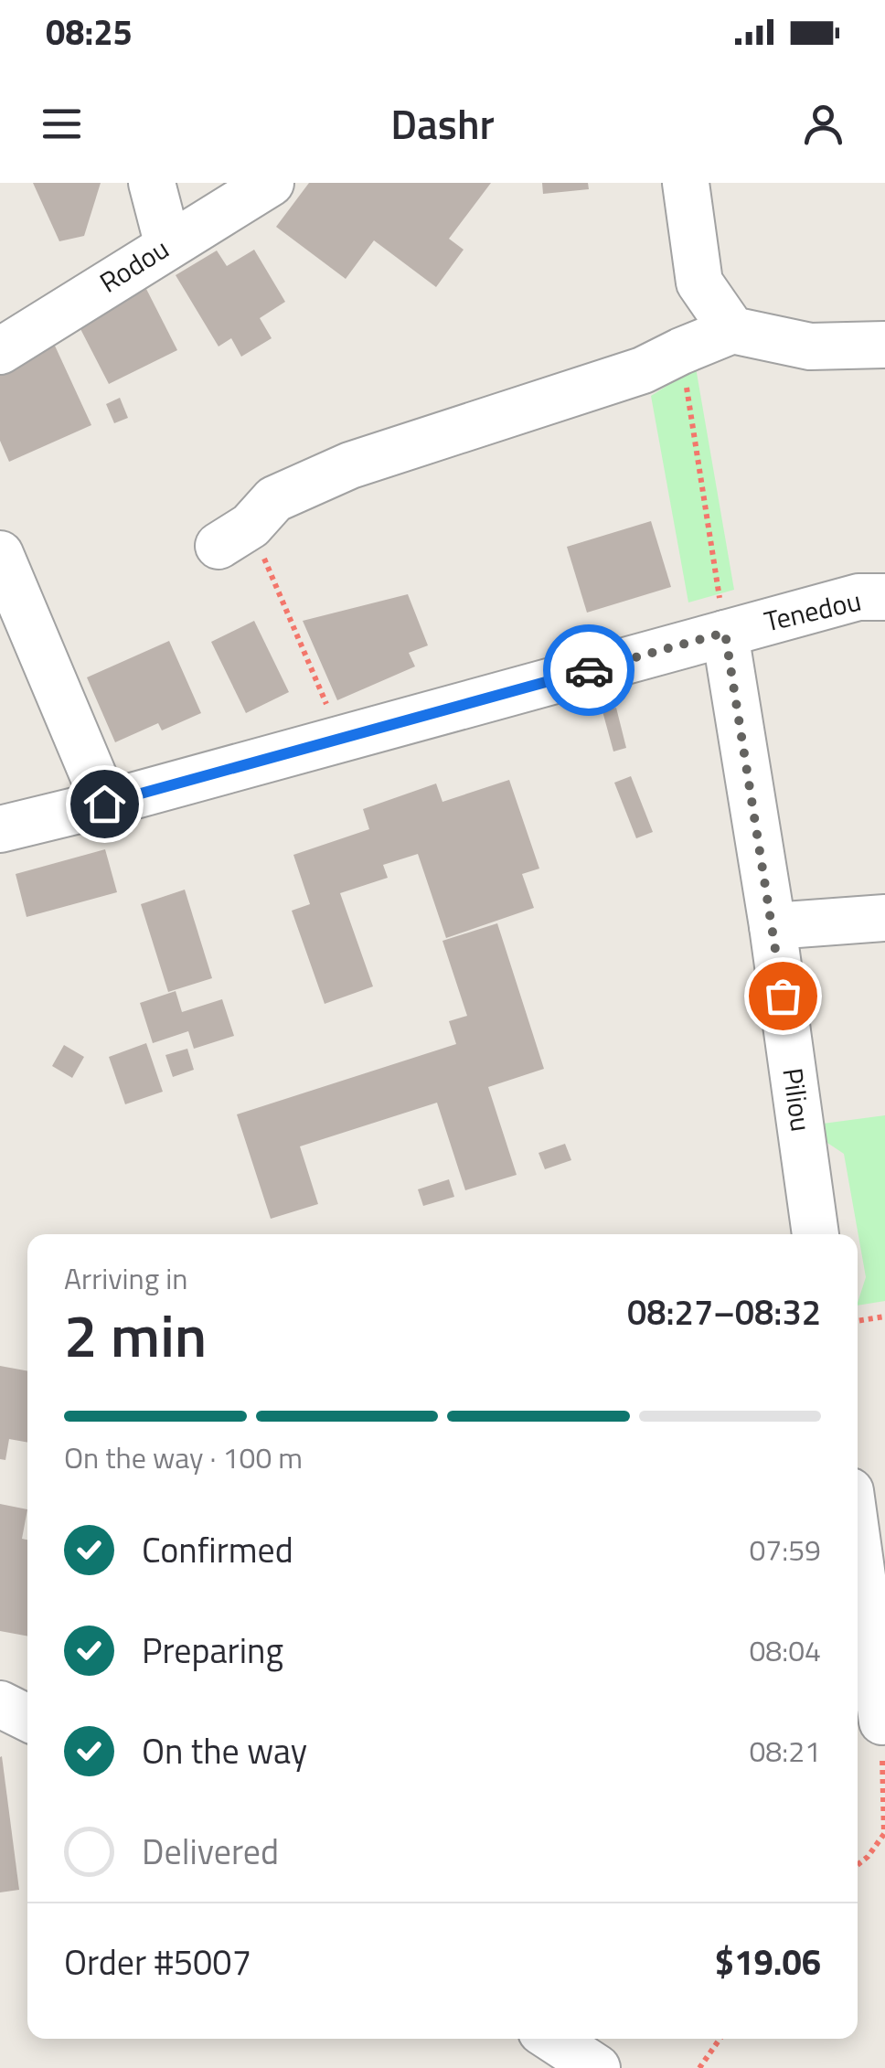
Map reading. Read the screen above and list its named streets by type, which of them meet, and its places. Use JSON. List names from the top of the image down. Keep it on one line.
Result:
{"streets":{"street":["Rodou","Tenedou","Piliou"]},"crossings":[["Tenedou","Piliou"]],"page":{"status":"08:25","header":"Dashr","heading":["2 min","Arriving in","08:27–08:32"],"panel":["Order #5007","$19.06"],"bar":"On the way · 100 m","list":[["Confirmed","07:59"],["Preparing","08:04"],["On the way","08:21"],"Delivered"]}}
